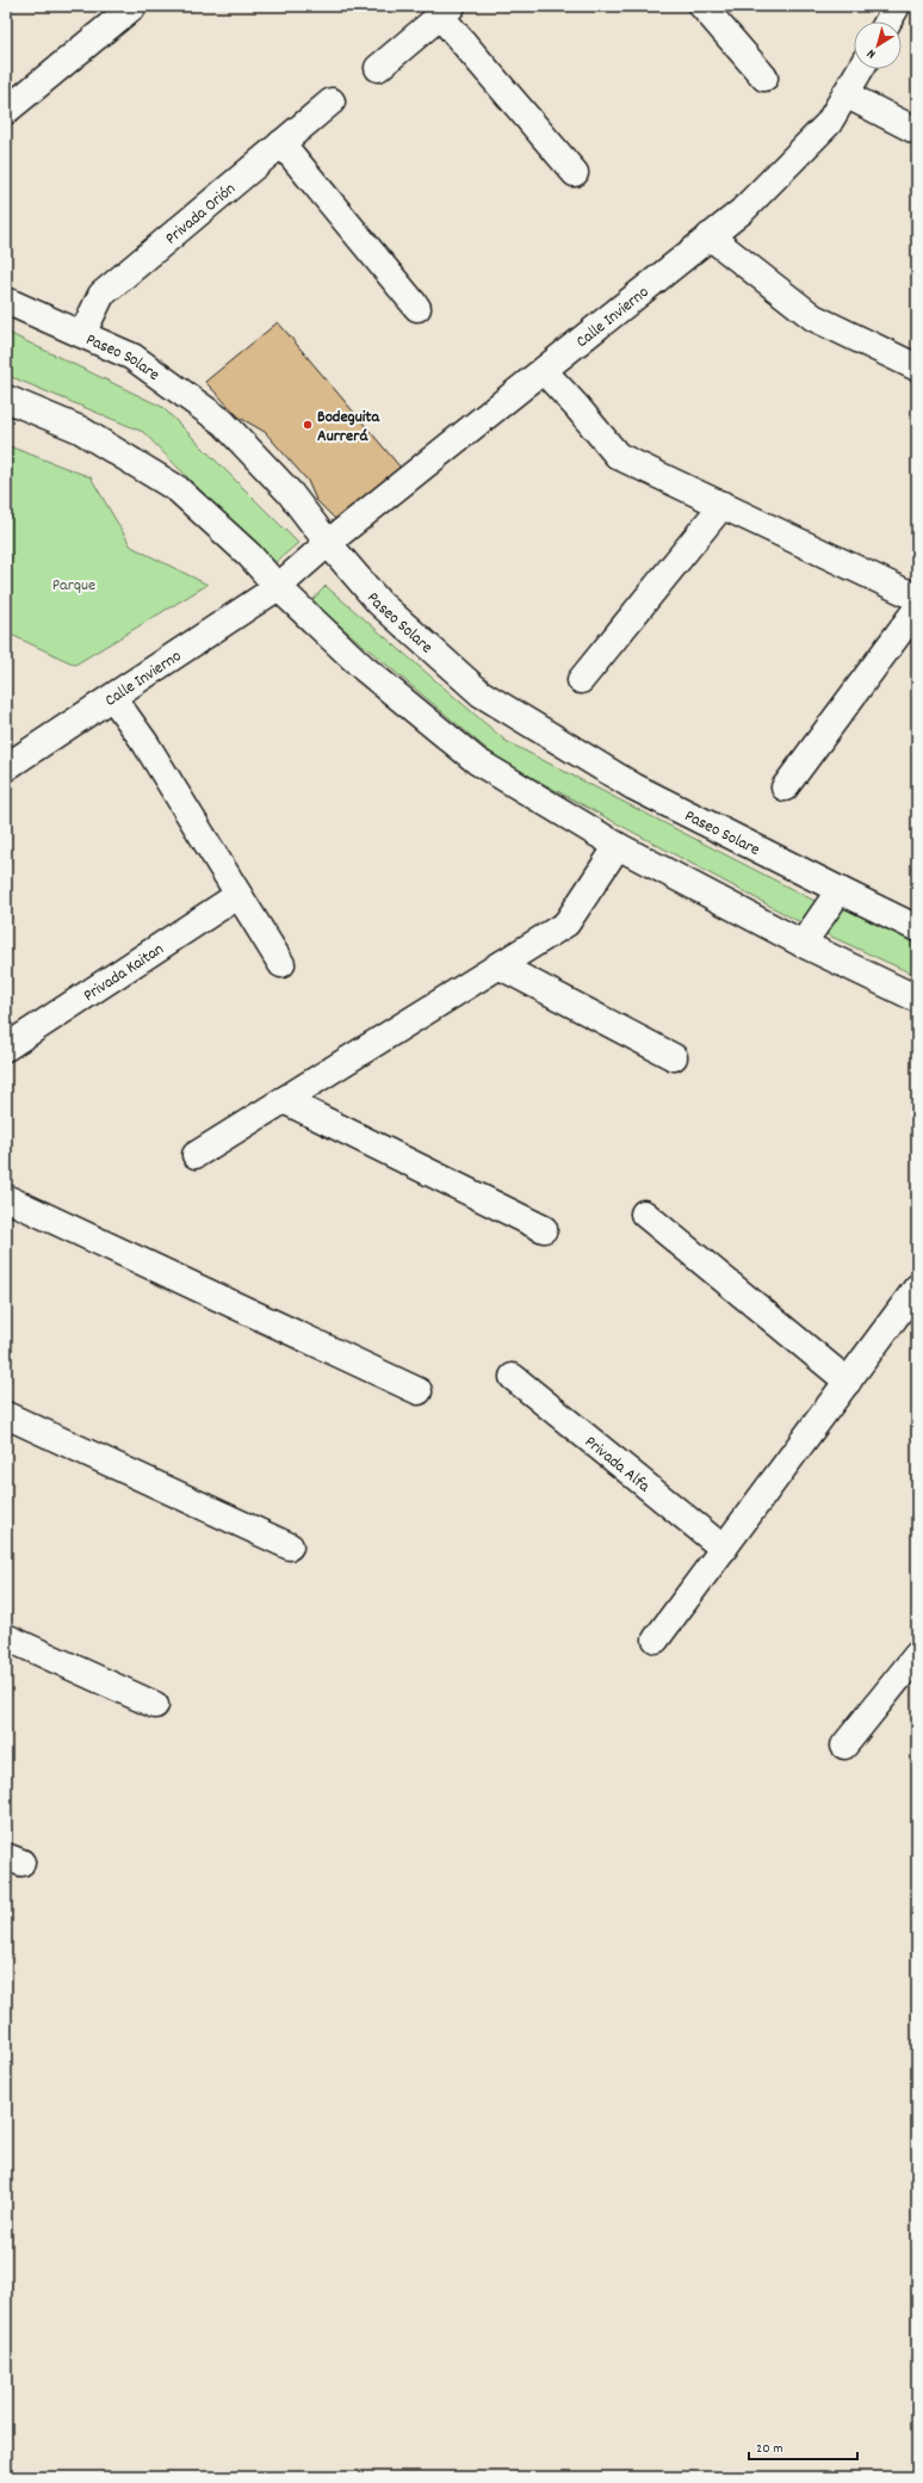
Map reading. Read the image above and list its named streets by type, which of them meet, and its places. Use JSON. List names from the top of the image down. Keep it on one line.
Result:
{"streets":{"street":["Privada Orión","Calle Invierno","Paseo Solare","Privada Kaitan","Privada Alfa"]},"crossings":[["Privada Orión","Paseo Solare"],["Calle Invierno","Paseo Solare"]],"parks":["Parque"],"places":["Bodeguita Aurrerá"],"scale_bar":"20 m","north":"bottom left"}
